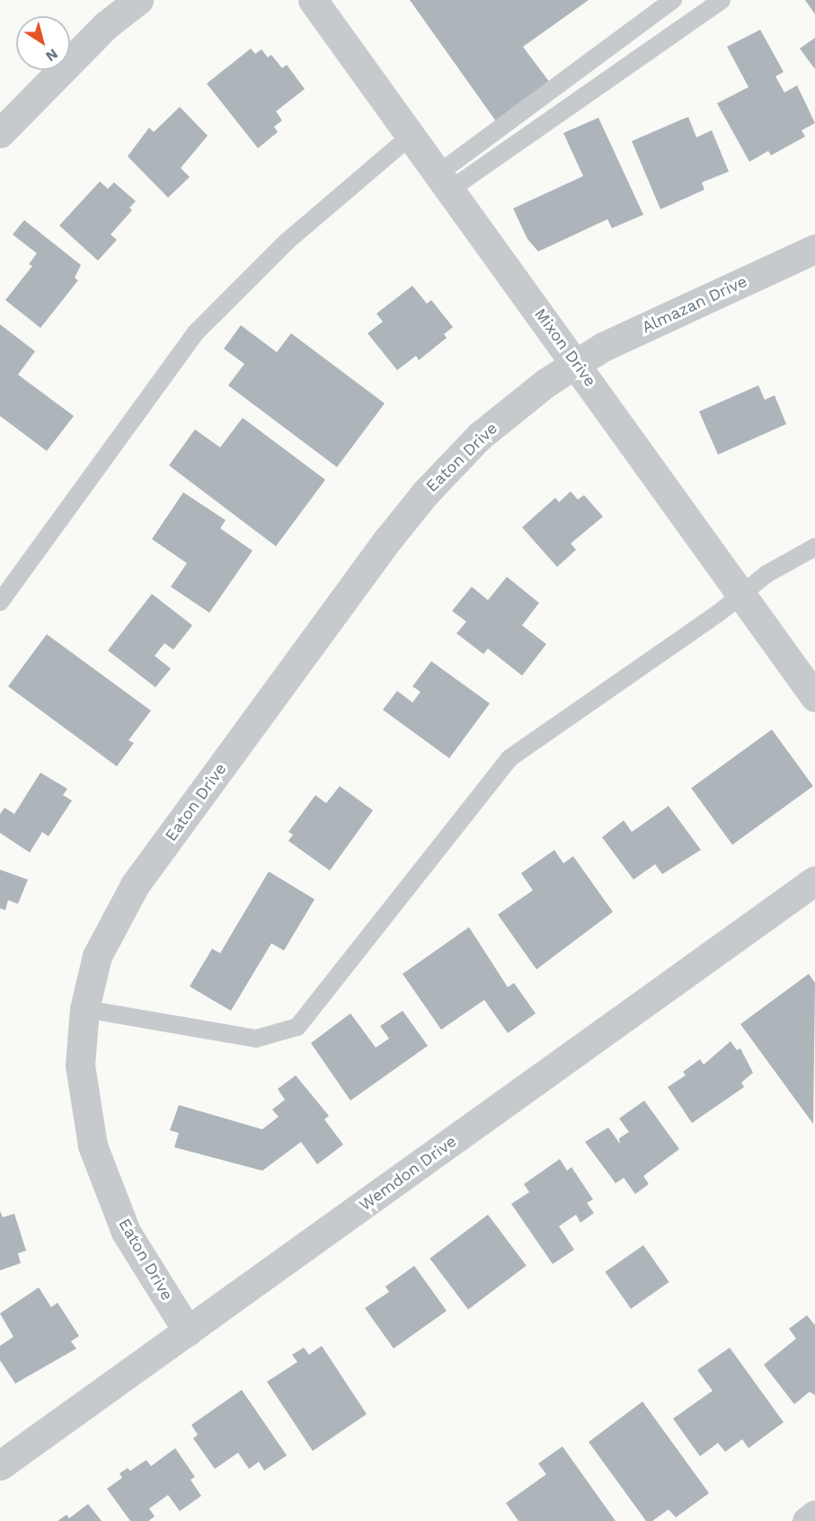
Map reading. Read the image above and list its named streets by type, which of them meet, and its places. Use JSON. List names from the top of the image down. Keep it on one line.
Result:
{"streets":{"street":["Almazan Drive","Mixon Drive","Eaton Drive","Wemdon Drive"]},"crossings":[["Almazan Drive","Mixon Drive"],["Almazan Drive","Eaton Drive"],["Mixon Drive","Eaton Drive"],["Eaton Drive","Wemdon Drive"]],"north":"bottom right"}
